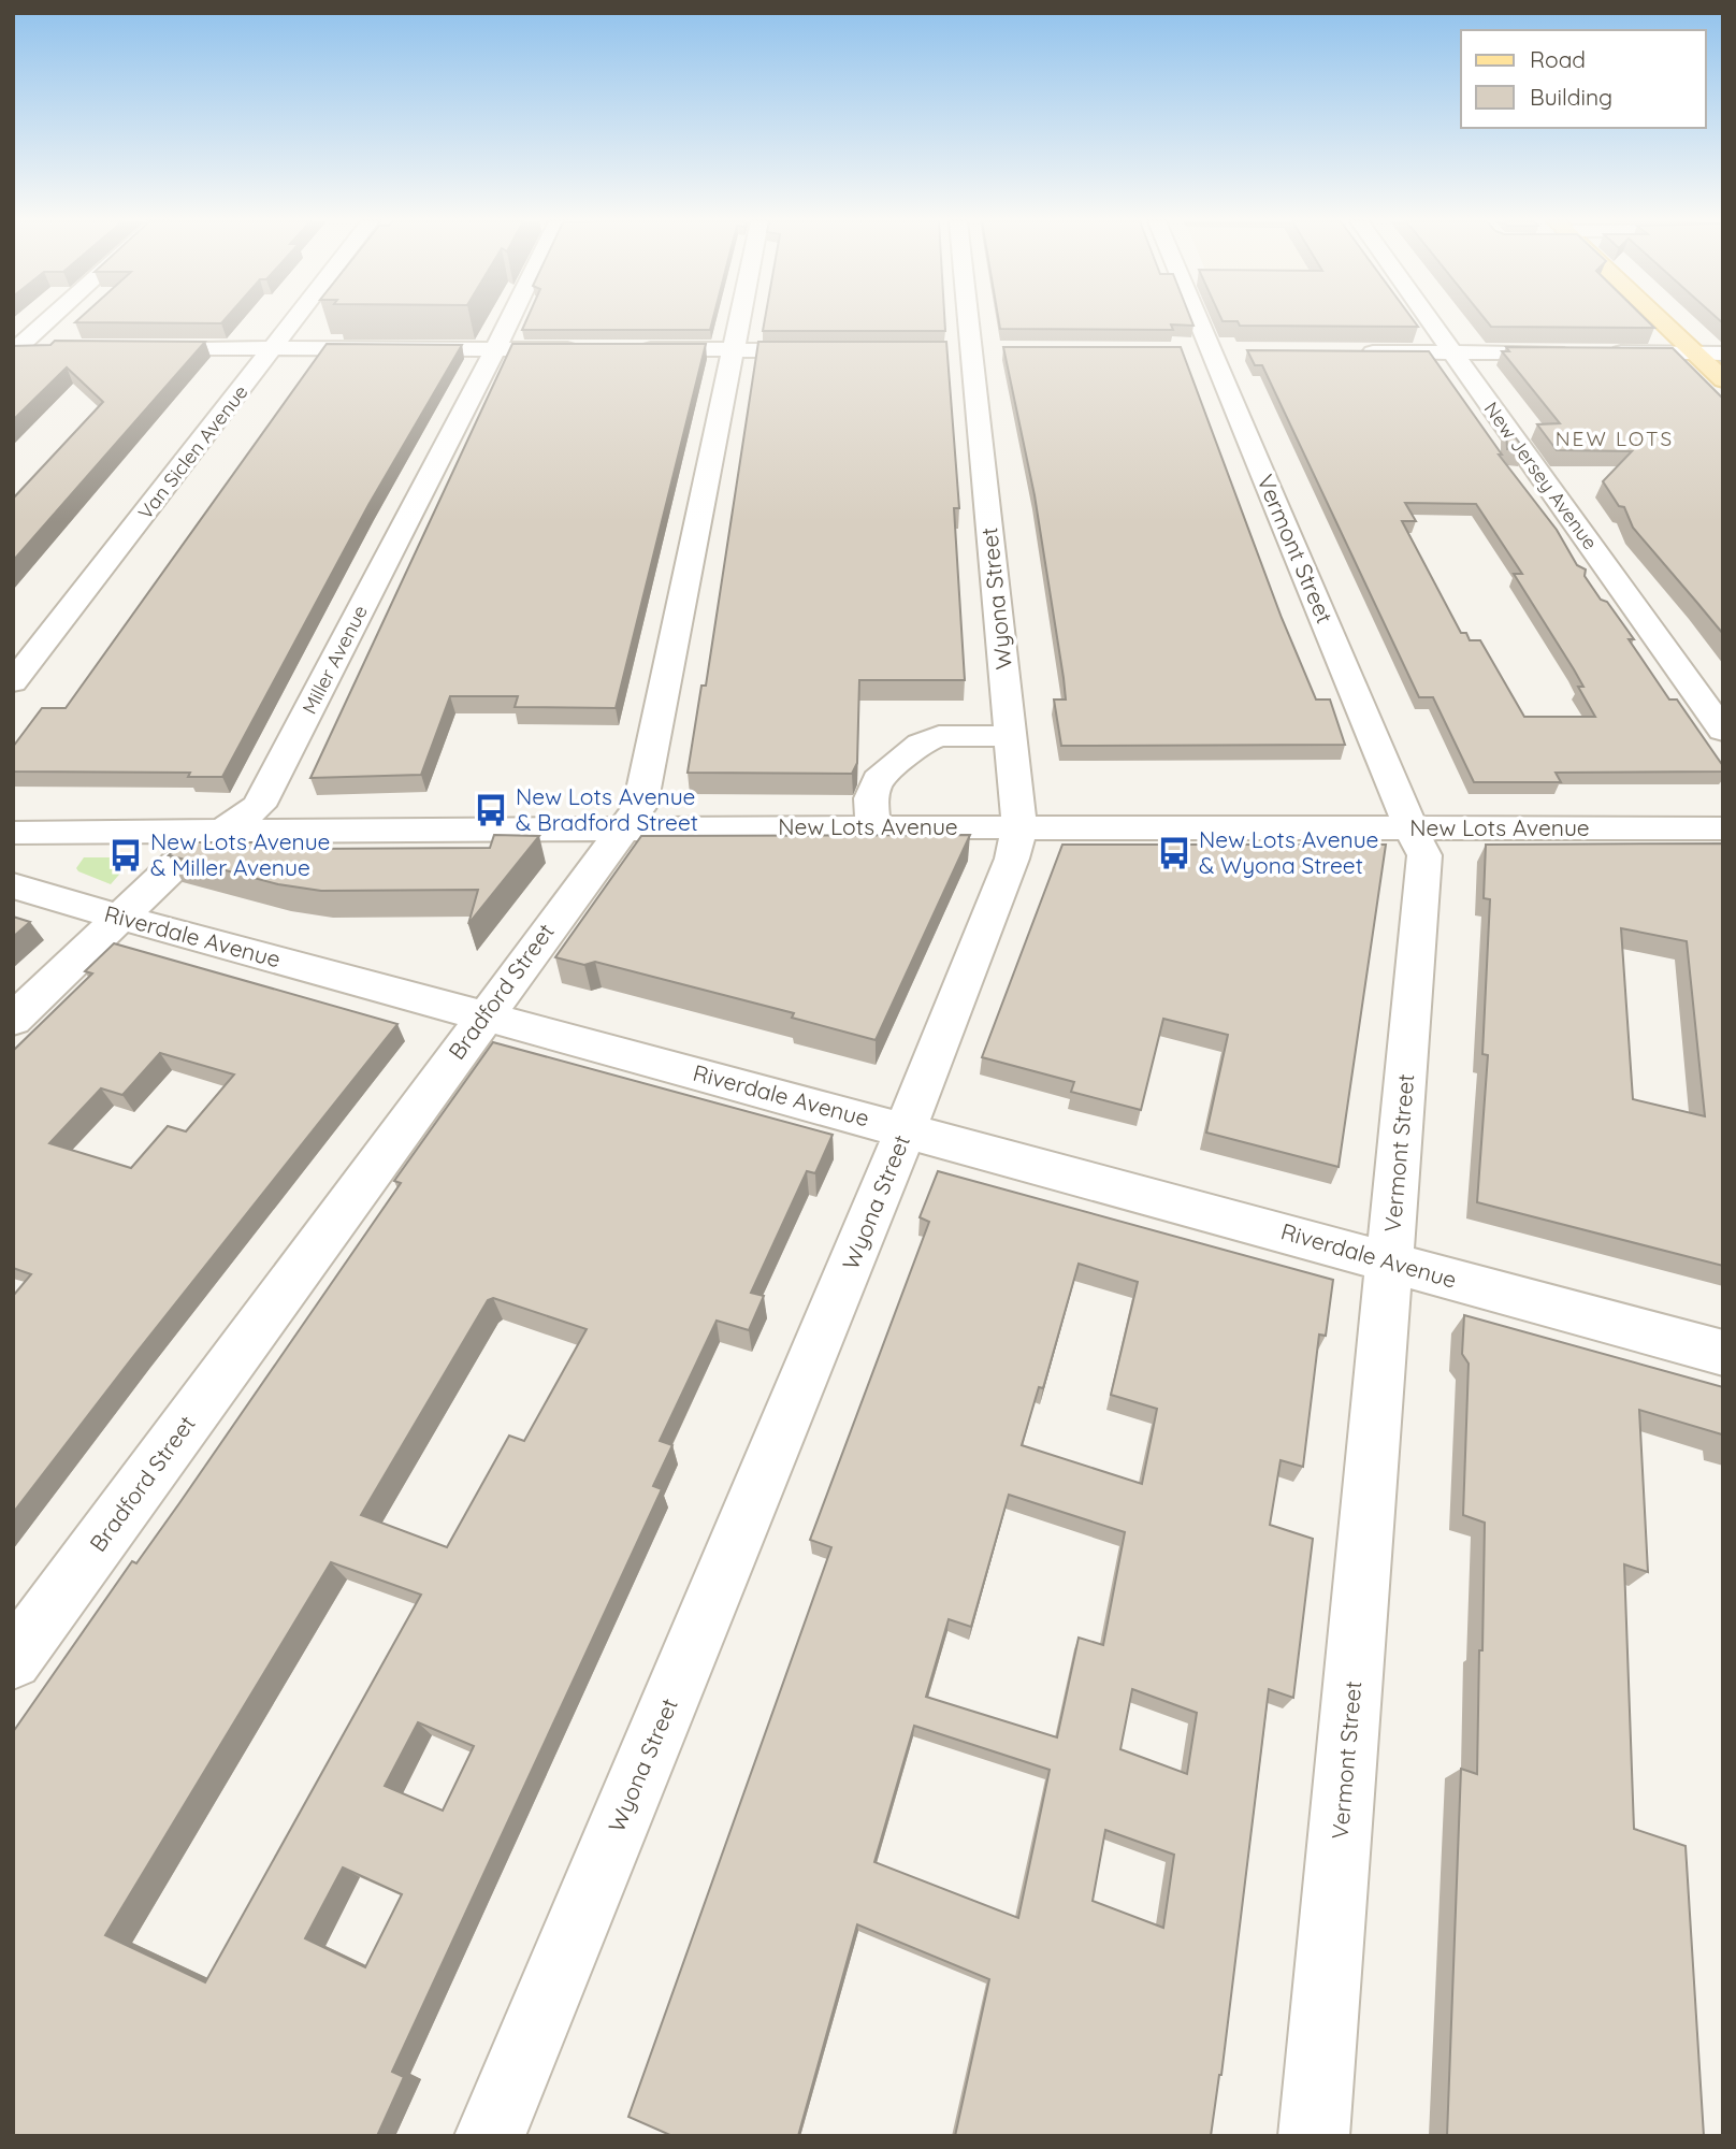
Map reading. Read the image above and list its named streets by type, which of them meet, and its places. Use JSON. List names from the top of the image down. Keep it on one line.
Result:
{"streets":{"street":["Van Siclen Avenue","New Jersey Avenue","Vermont Street","Wyona Street","Miller Avenue","New Lots Avenue","Riverdale Avenue","Bradford Street"]},"crossings":[["Vermont Street","New Lots Avenue"],["Vermont Street","Riverdale Avenue"],["Wyona Street","New Lots Avenue"],["Wyona Street","Riverdale Avenue"],["Miller Avenue","New Lots Avenue"],["Miller Avenue","Riverdale Avenue"],["New Lots Avenue","Bradford Street"],["Riverdale Avenue","Bradford Street"]],"districts":["NEW LOTS"],"places":{"bus stop":["New Lots Avenue & Bradford Street","New Lots Avenue & Wyona Street","New Lots Avenue & Miller Avenue"]},"legend":["Road","Building"]}
